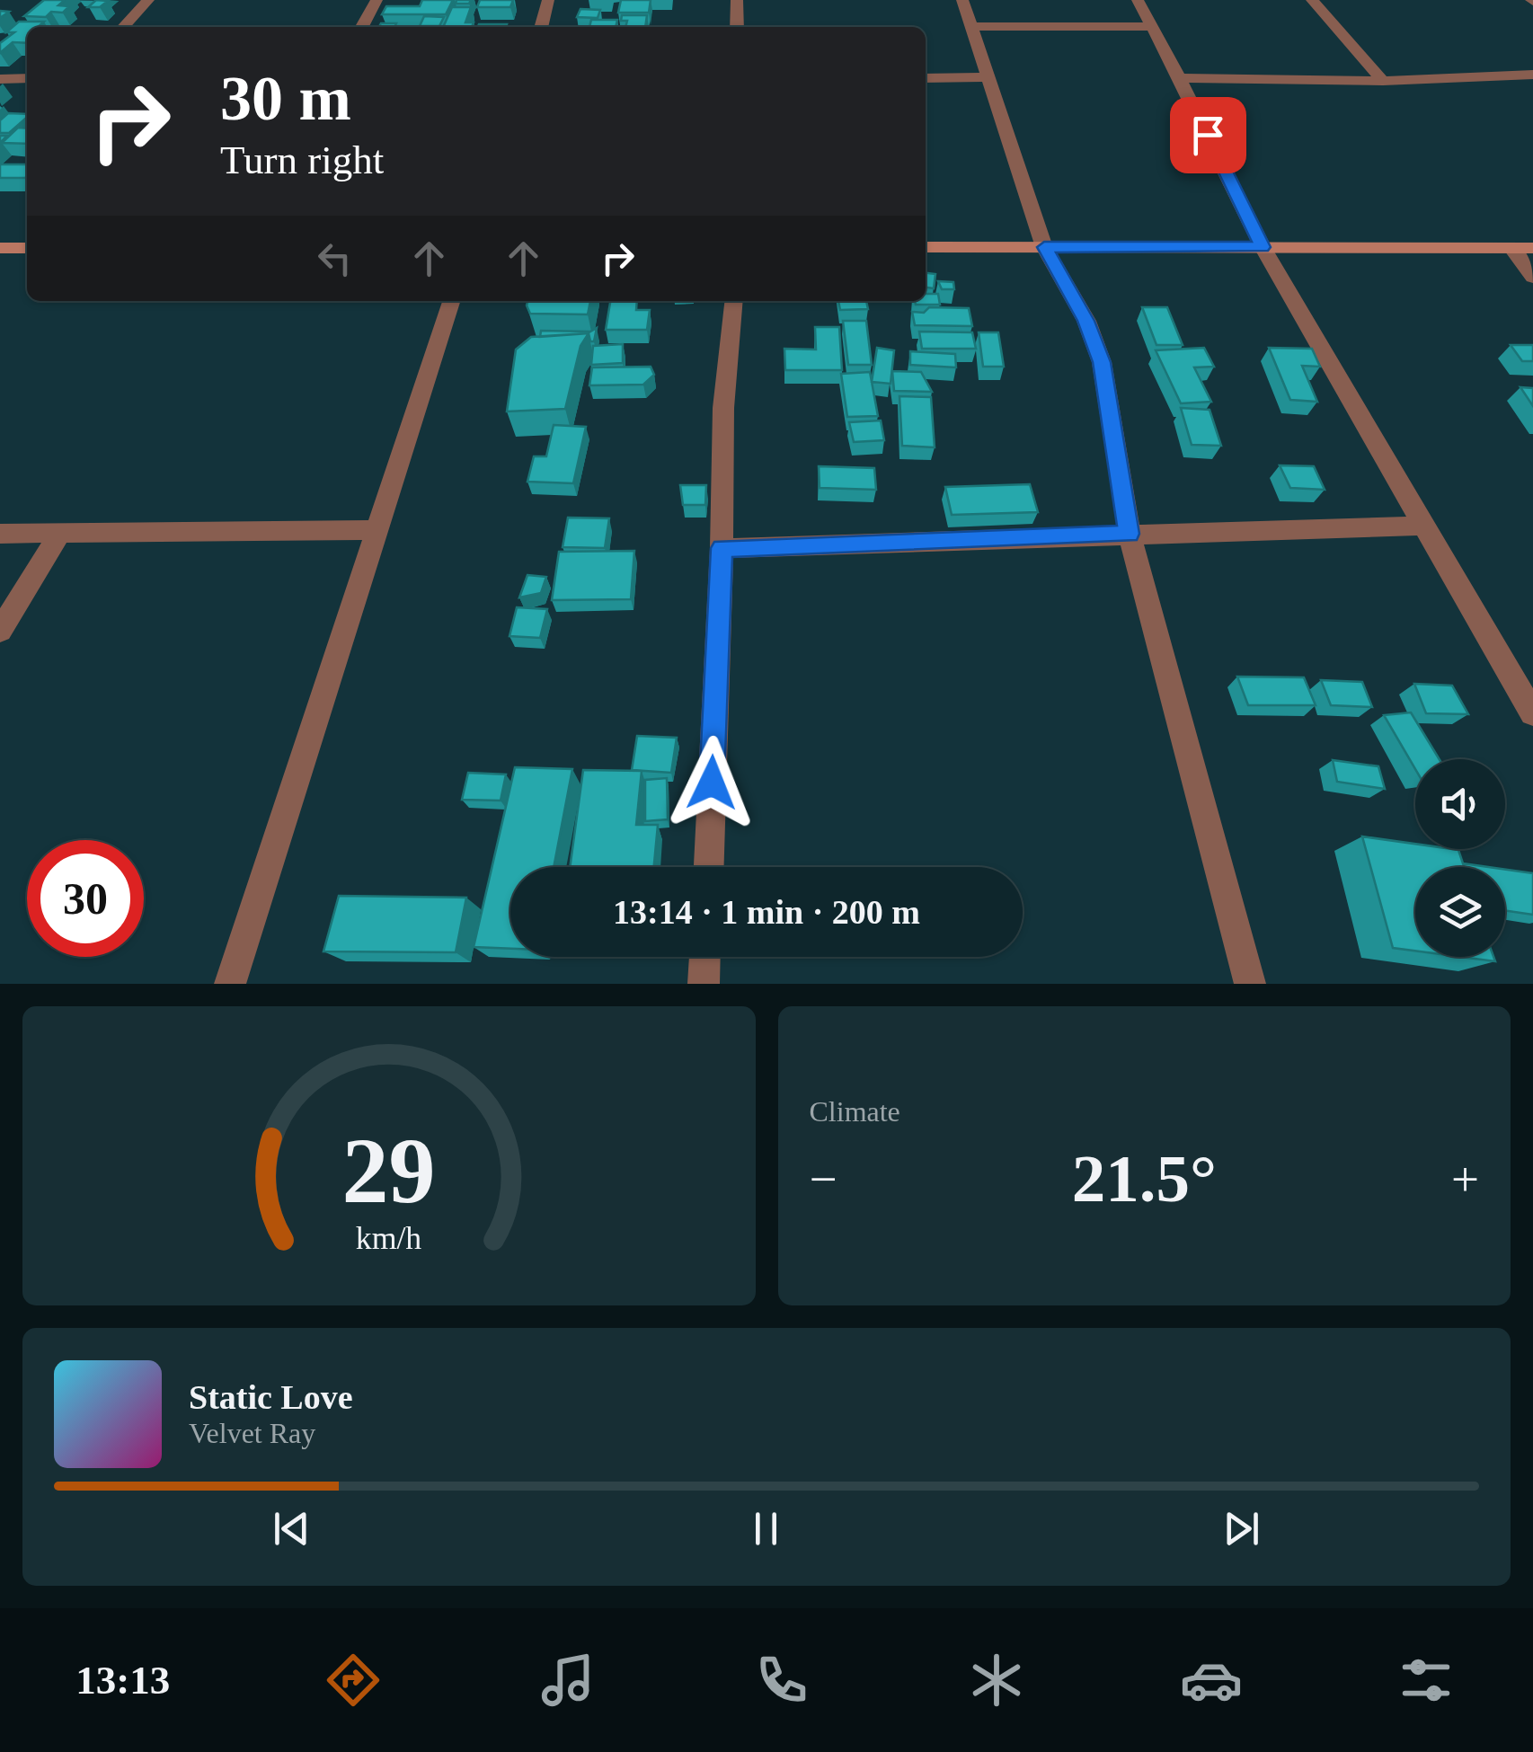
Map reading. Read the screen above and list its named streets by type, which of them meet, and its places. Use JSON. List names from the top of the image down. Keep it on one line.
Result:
{"page":{"turn":["30 m","Turn right"],"limit":"30","trip":"13:14 · 1 min · 200 m","tile":"Climate","heat":["−","21.5°","+"],"song":["Static Love","Velvet Ray"],"tabs":"13:13","gauge":["29","km/h"]}}
